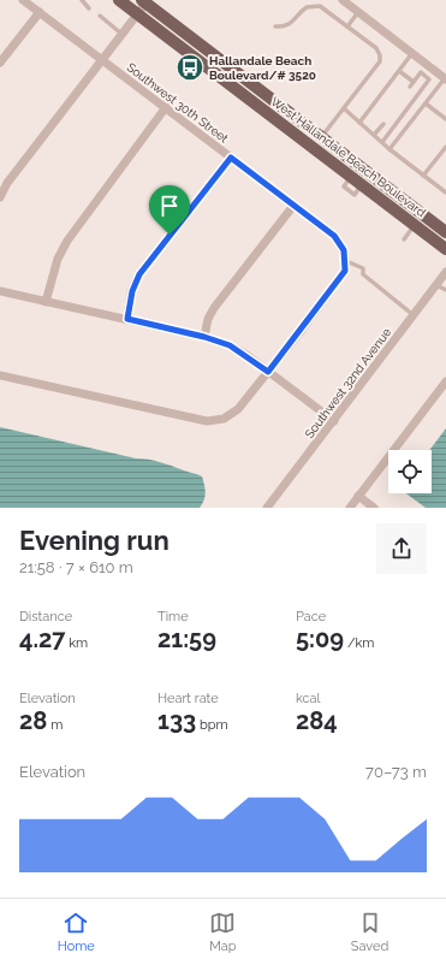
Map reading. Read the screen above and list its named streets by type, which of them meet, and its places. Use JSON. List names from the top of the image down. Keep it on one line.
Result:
{"streets":{"main road":["West Hallandale Beach Boulevard"],"street":["Southwest 30th Street","Southwest 32nd Avenue"]},"places":{"bus stop":["Hallandale Beach Boulevard/# 3520"]},"page":{"heading":["Evening run","21:58 · 7 × 610 m"],"stats":[["Distance","4.27 km"],["Time","21:59"],["Pace","5:09 /km"],["Elevation","28 m"],["Heart rate","133 bpm"],["kcal","284"]],"chart":["Elevation","70–73 m"],"tabs":["Home","Map","Saved"]}}
